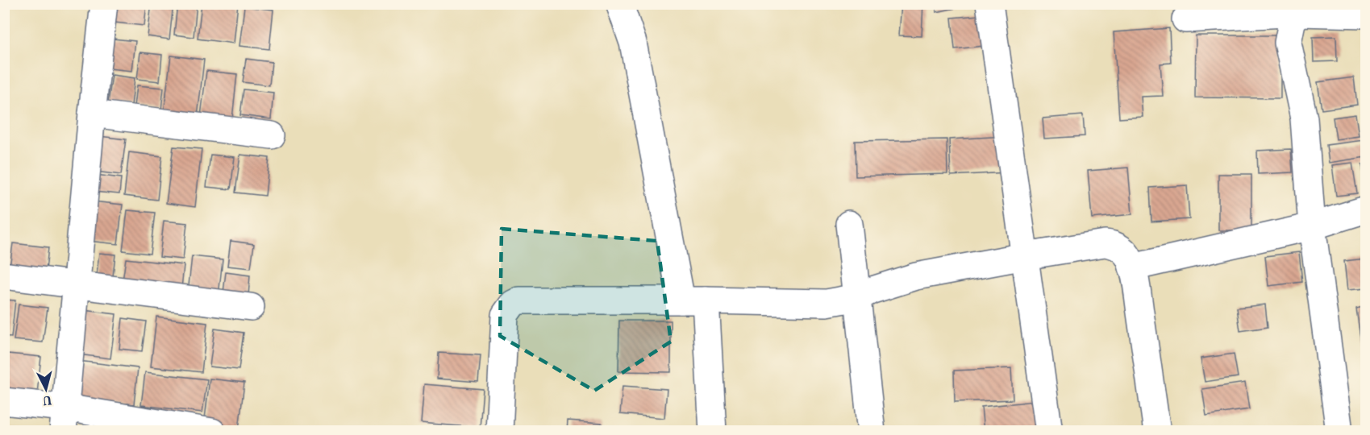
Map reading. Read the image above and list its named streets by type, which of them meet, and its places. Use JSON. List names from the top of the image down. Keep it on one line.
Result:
{"north":"bottom"}
